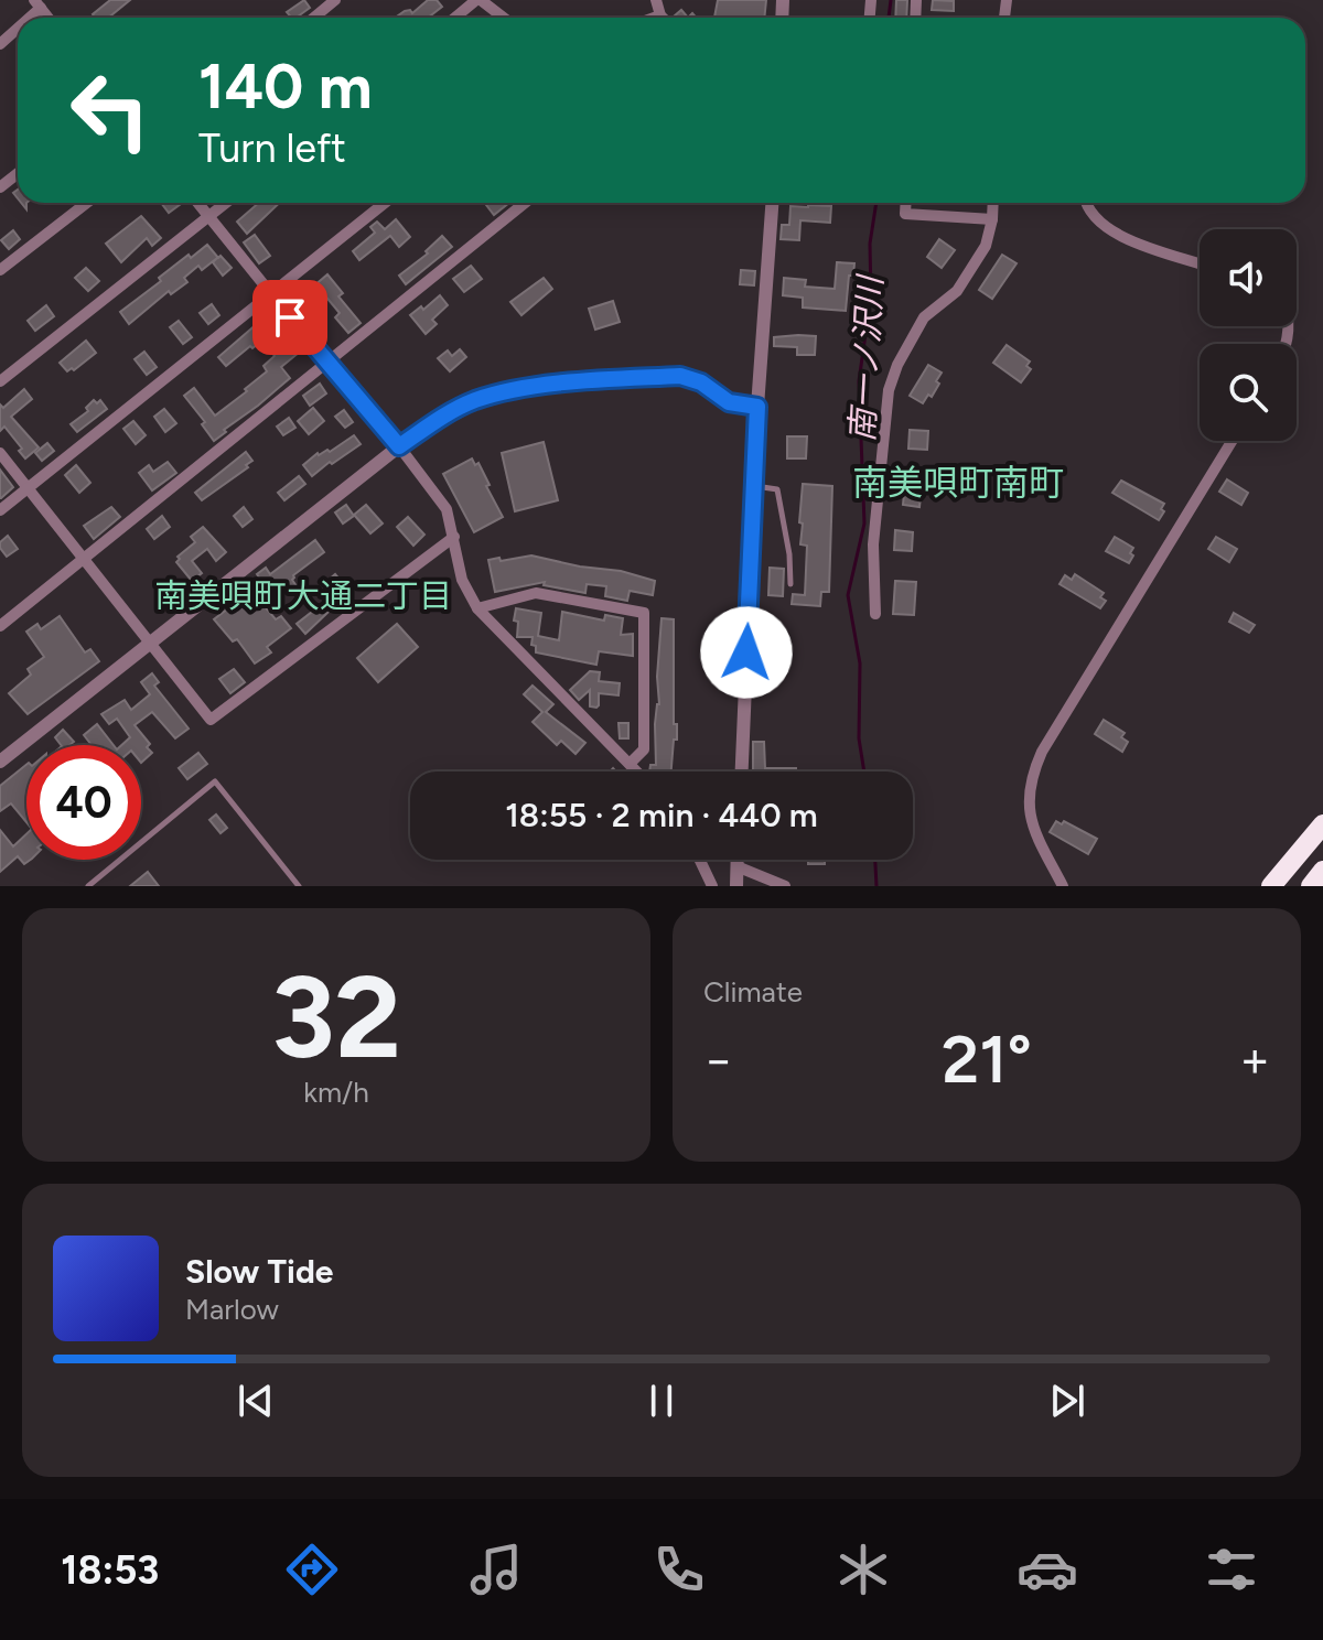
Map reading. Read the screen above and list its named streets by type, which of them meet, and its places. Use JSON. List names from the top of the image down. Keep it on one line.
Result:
{"districts":["南美唄町南町","南美唄町大通二丁目"],"water":["南一ノ沢川"],"page":{"turn":["140 m","Turn left"],"limit":"40","trip":"18:55 · 2 min · 440 m","tile":[["32","km/h"],"Climate"],"heat":["−","21°","+"],"song":["Slow Tide","Marlow"],"tabs":"18:53"}}
